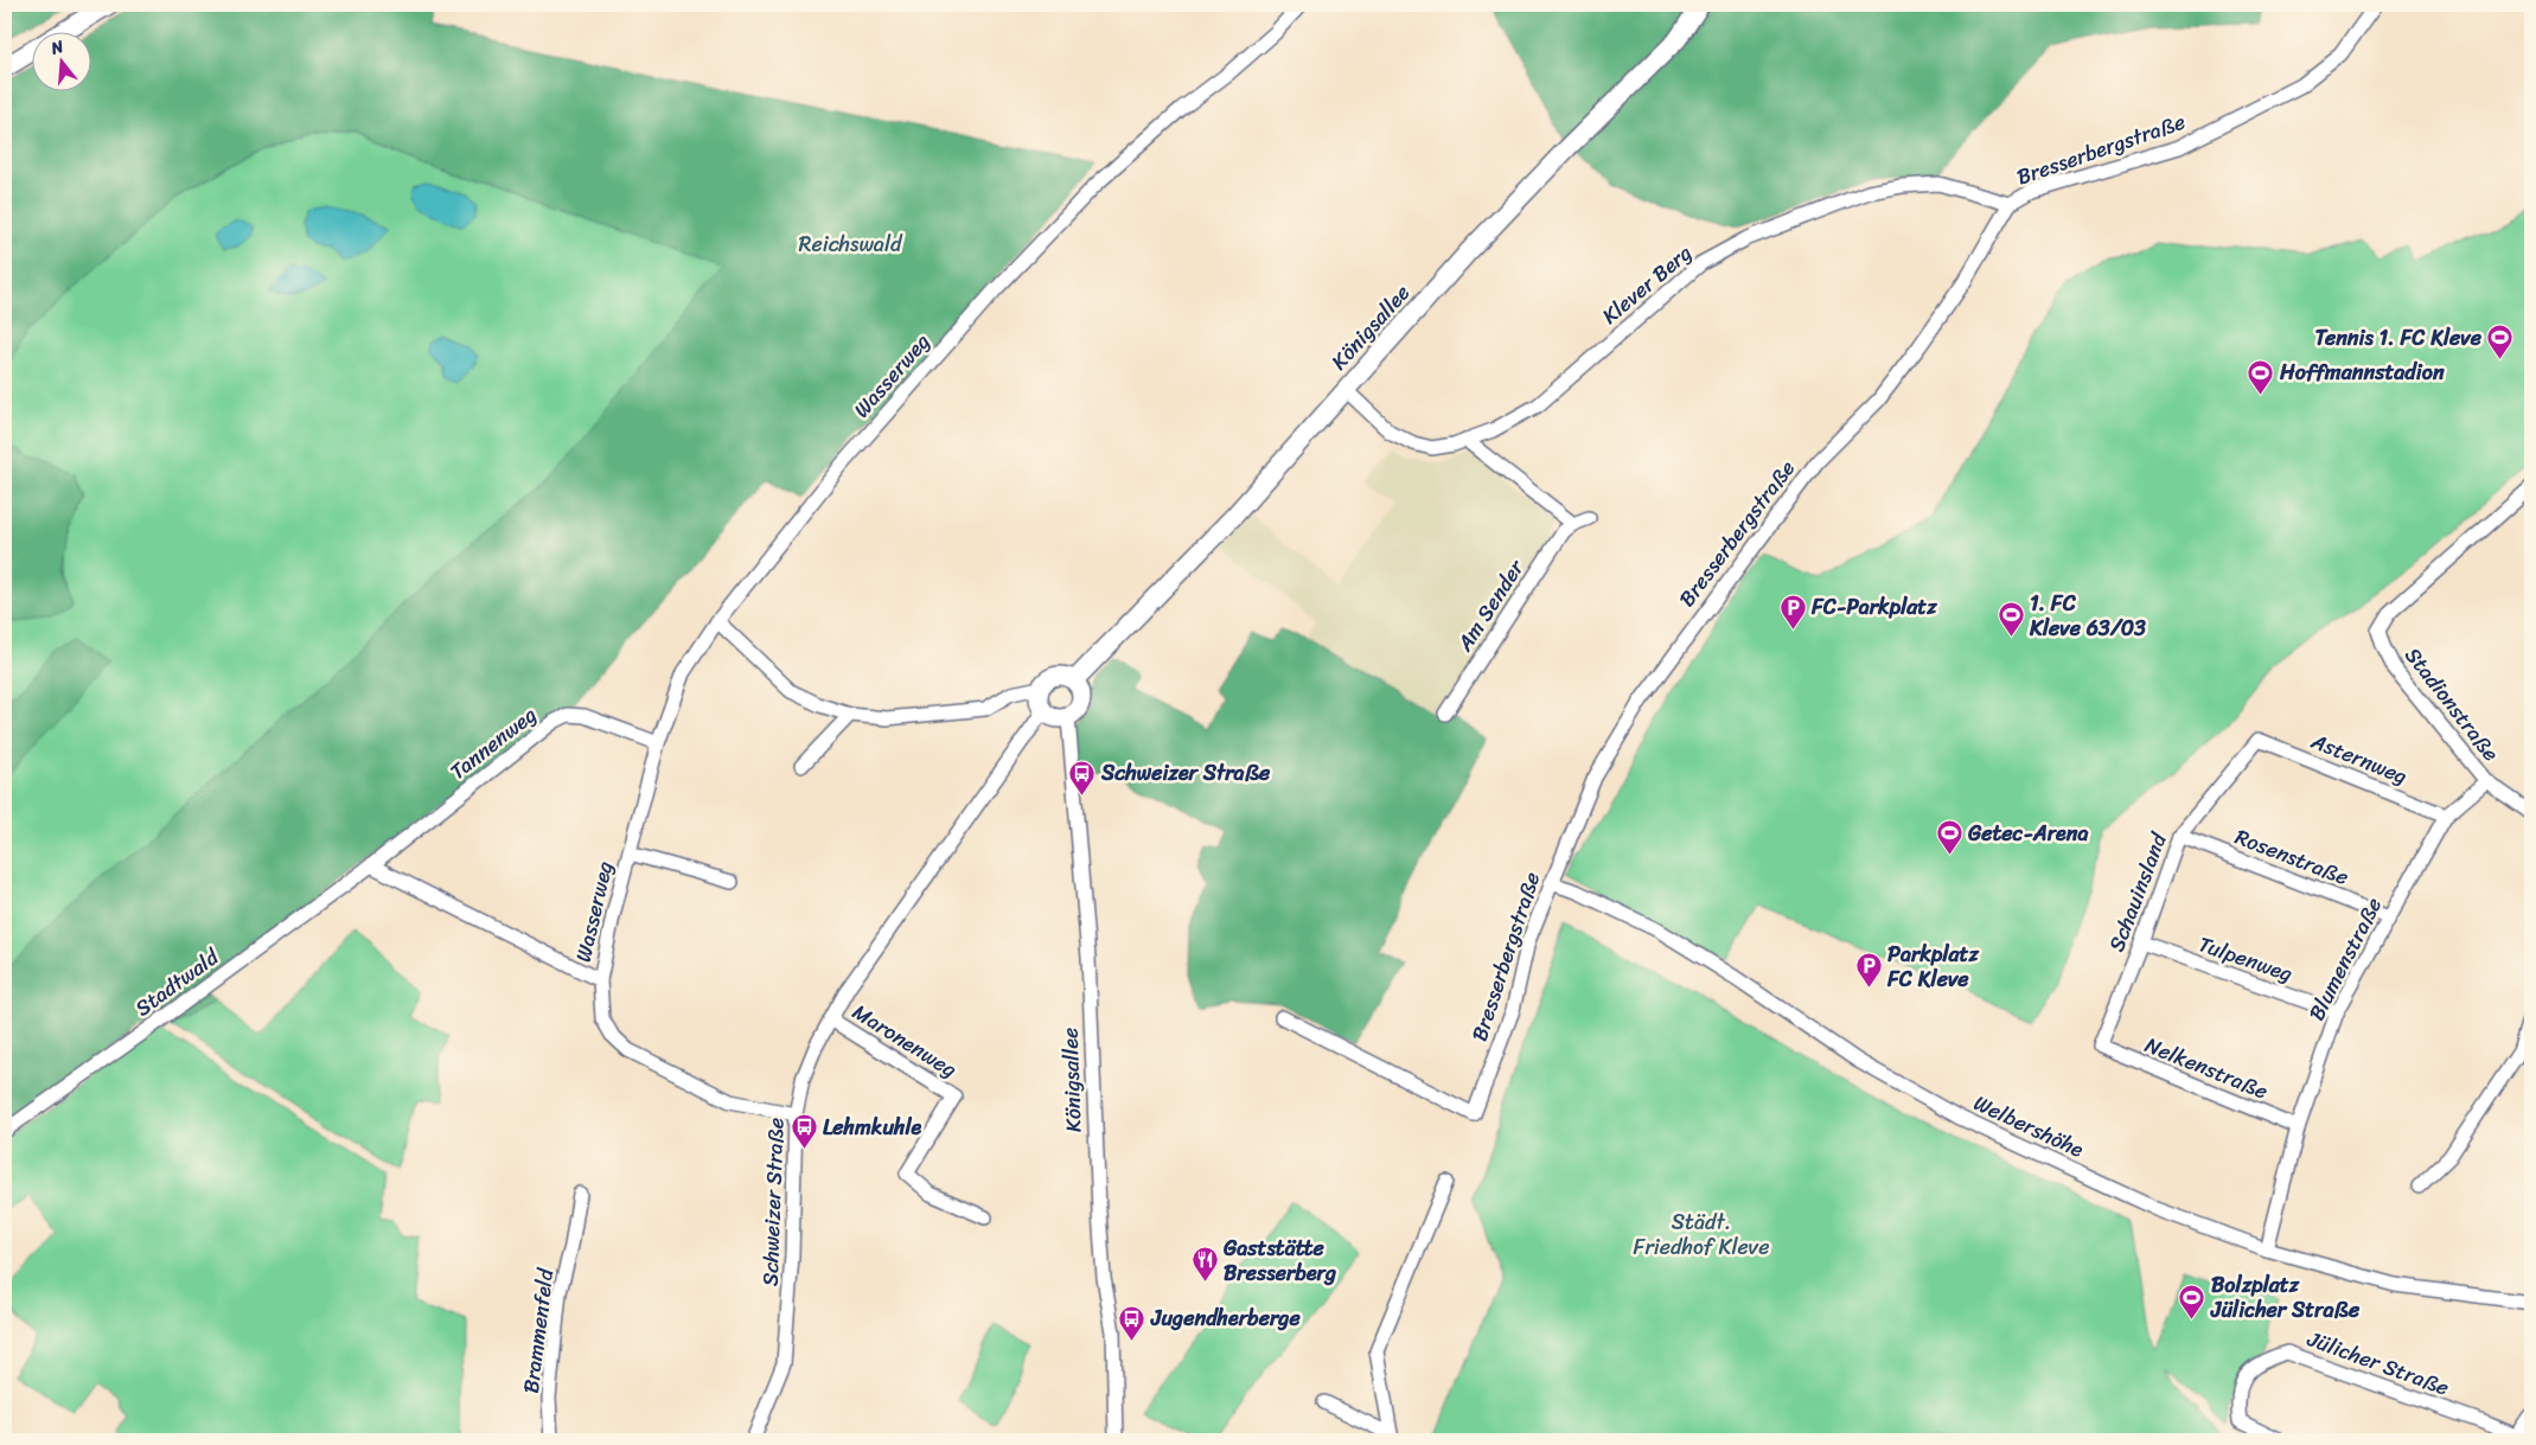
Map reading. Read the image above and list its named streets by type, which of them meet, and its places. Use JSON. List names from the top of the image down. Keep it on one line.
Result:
{"streets":{"street":["Bresserbergstraße","Klever Berg","Königsallee","Wasserweg","Am Sender","Stadionstraße","Tannenweg","Asternweg","Rosenstraße","Schauinsland","Tulpenweg","Blumenstraße","Stadtwald","Maronenweg","Nelkenstraße","Welbershöhe","Schweizer Straße","Brammenfeld","Jülicher Straße"]},"crossings":[["Bresserbergstraße","Klever Berg"],["Bresserbergstraße","Welbershöhe"],["Klever Berg","Königsallee"],["Königsallee","Schweizer Straße"],["Wasserweg","Tannenweg"],["Stadionstraße","Blumenstraße"],["Tannenweg","Stadtwald"],["Asternweg","Schauinsland"],["Asternweg","Blumenstraße"],["Rosenstraße","Schauinsland"],["Rosenstraße","Blumenstraße"],["Schauinsland","Tulpenweg"],["Schauinsland","Nelkenstraße"],["Tulpenweg","Blumenstraße"],["Blumenstraße","Nelkenstraße"],["Blumenstraße","Welbershöhe"],["Maronenweg","Schweizer Straße"]],"parks":["Reichswald","Städt. Friedhof Kleve"],"places":{"sports":["Tennis 1. FC Kleve","Hoffmannstadion","1. FC Kleve 63/03","Getec-Arena","Bolzplatz Jülicher Straße"],"parking":["FC-Parkplatz","Parkplatz FC Kleve"],"bus stop":["Schweizer Straße","Lehmkuhle","Jugendherberge"],"restaurant":["Gaststätte Bresserberg"]},"north":"top"}
